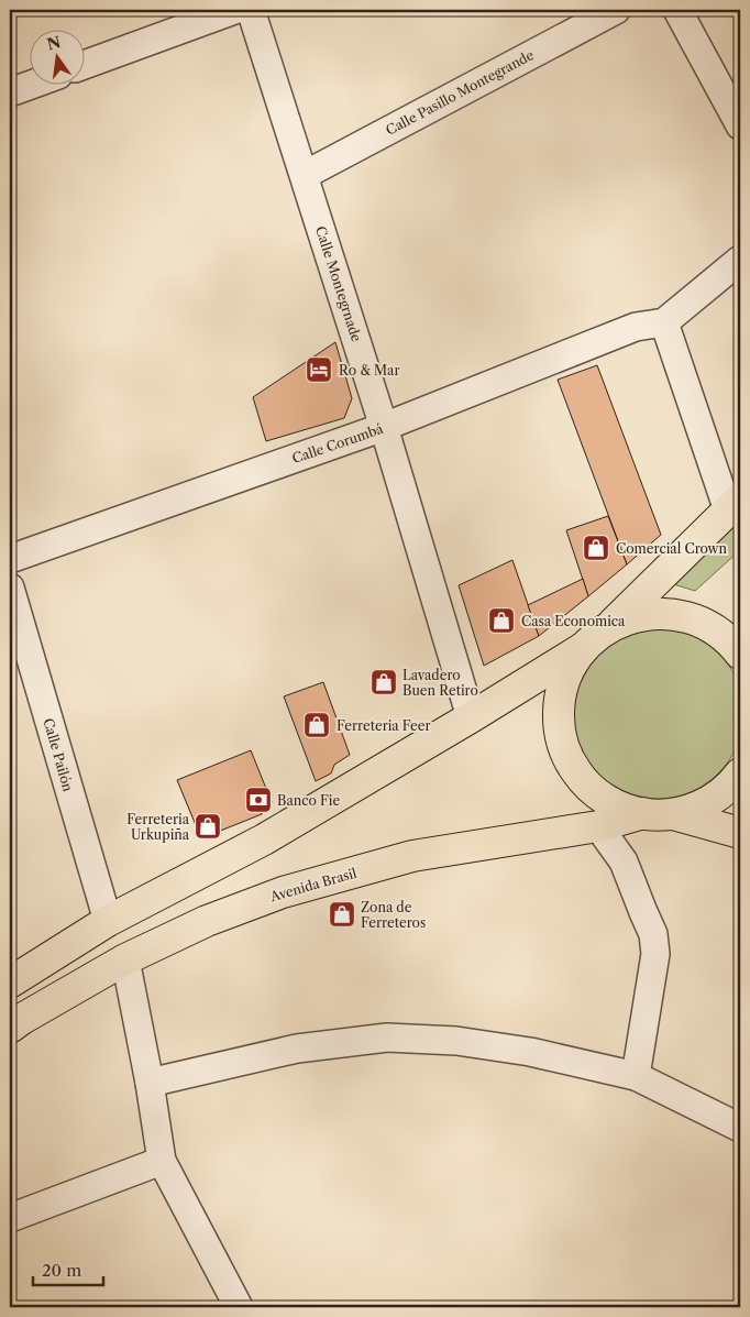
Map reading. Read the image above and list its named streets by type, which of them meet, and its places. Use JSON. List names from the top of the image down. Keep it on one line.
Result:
{"streets":{"main road":["Avenida Brasil"],"street":["Calle Pasillo Montegrande","Calle Montegrnade","Calle Corumbá","Calle Pailón"]},"crossings":[["Calle Pasillo Montegrande","Calle Montegrnade"],["Calle Montegrnade","Calle Corumbá"]],"places":{"hotel":["Ro & Mar"],"shop":["Comercial Crown","Casa Economica","Lavadero Buen Retiro","Ferreteria Feer","Ferreteria Urkupiña","Zona de Ferreteros"],"bank":["Banco Fie"]},"scale_bar":"20 m","north":"top"}
